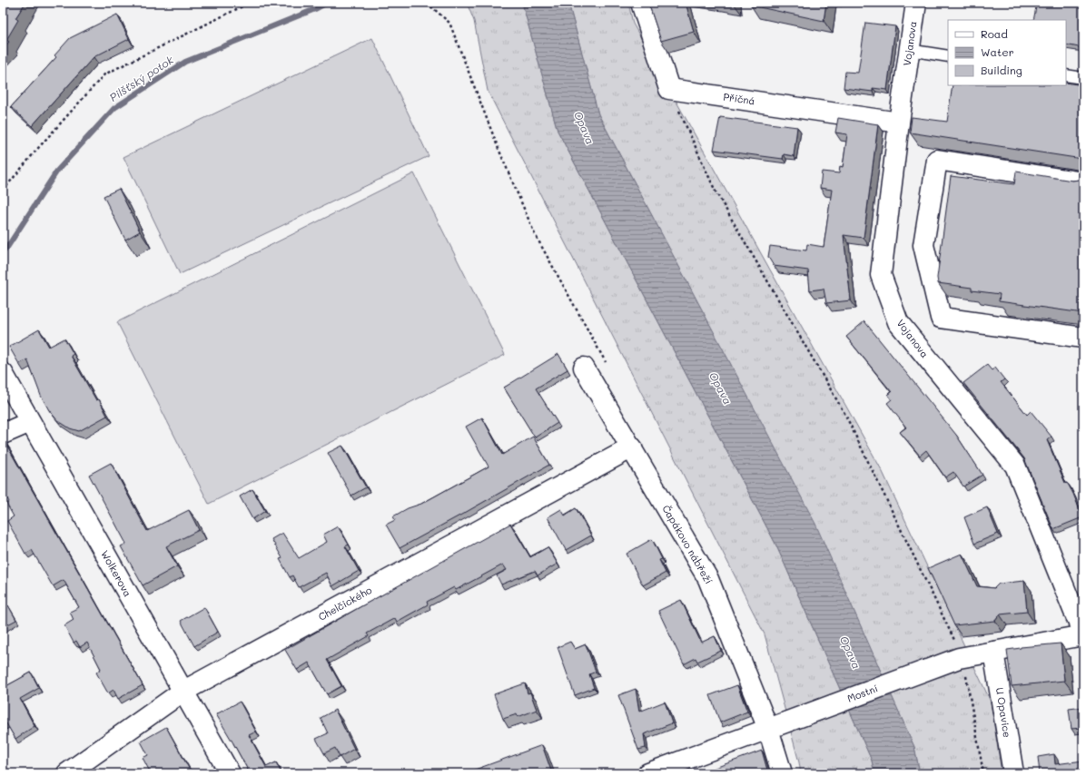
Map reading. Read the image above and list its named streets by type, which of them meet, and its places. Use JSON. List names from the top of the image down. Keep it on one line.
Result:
{"streets":{"street":["Vojanova","Příčná","Čapákovo nábřeží","Wolkerova","Chelčického","Mostní","U Opavice"]},"crossings":[["Vojanova","Příčná"],["Vojanova","Mostní"],["Čapákovo nábřeží","Chelčického"],["Čapákovo nábřeží","Mostní"],["Wolkerova","Chelčického"],["Mostní","U Opavice"]],"water":["Pilšťský potok","Opava"],"legend":["Road","Water","Building"]}
